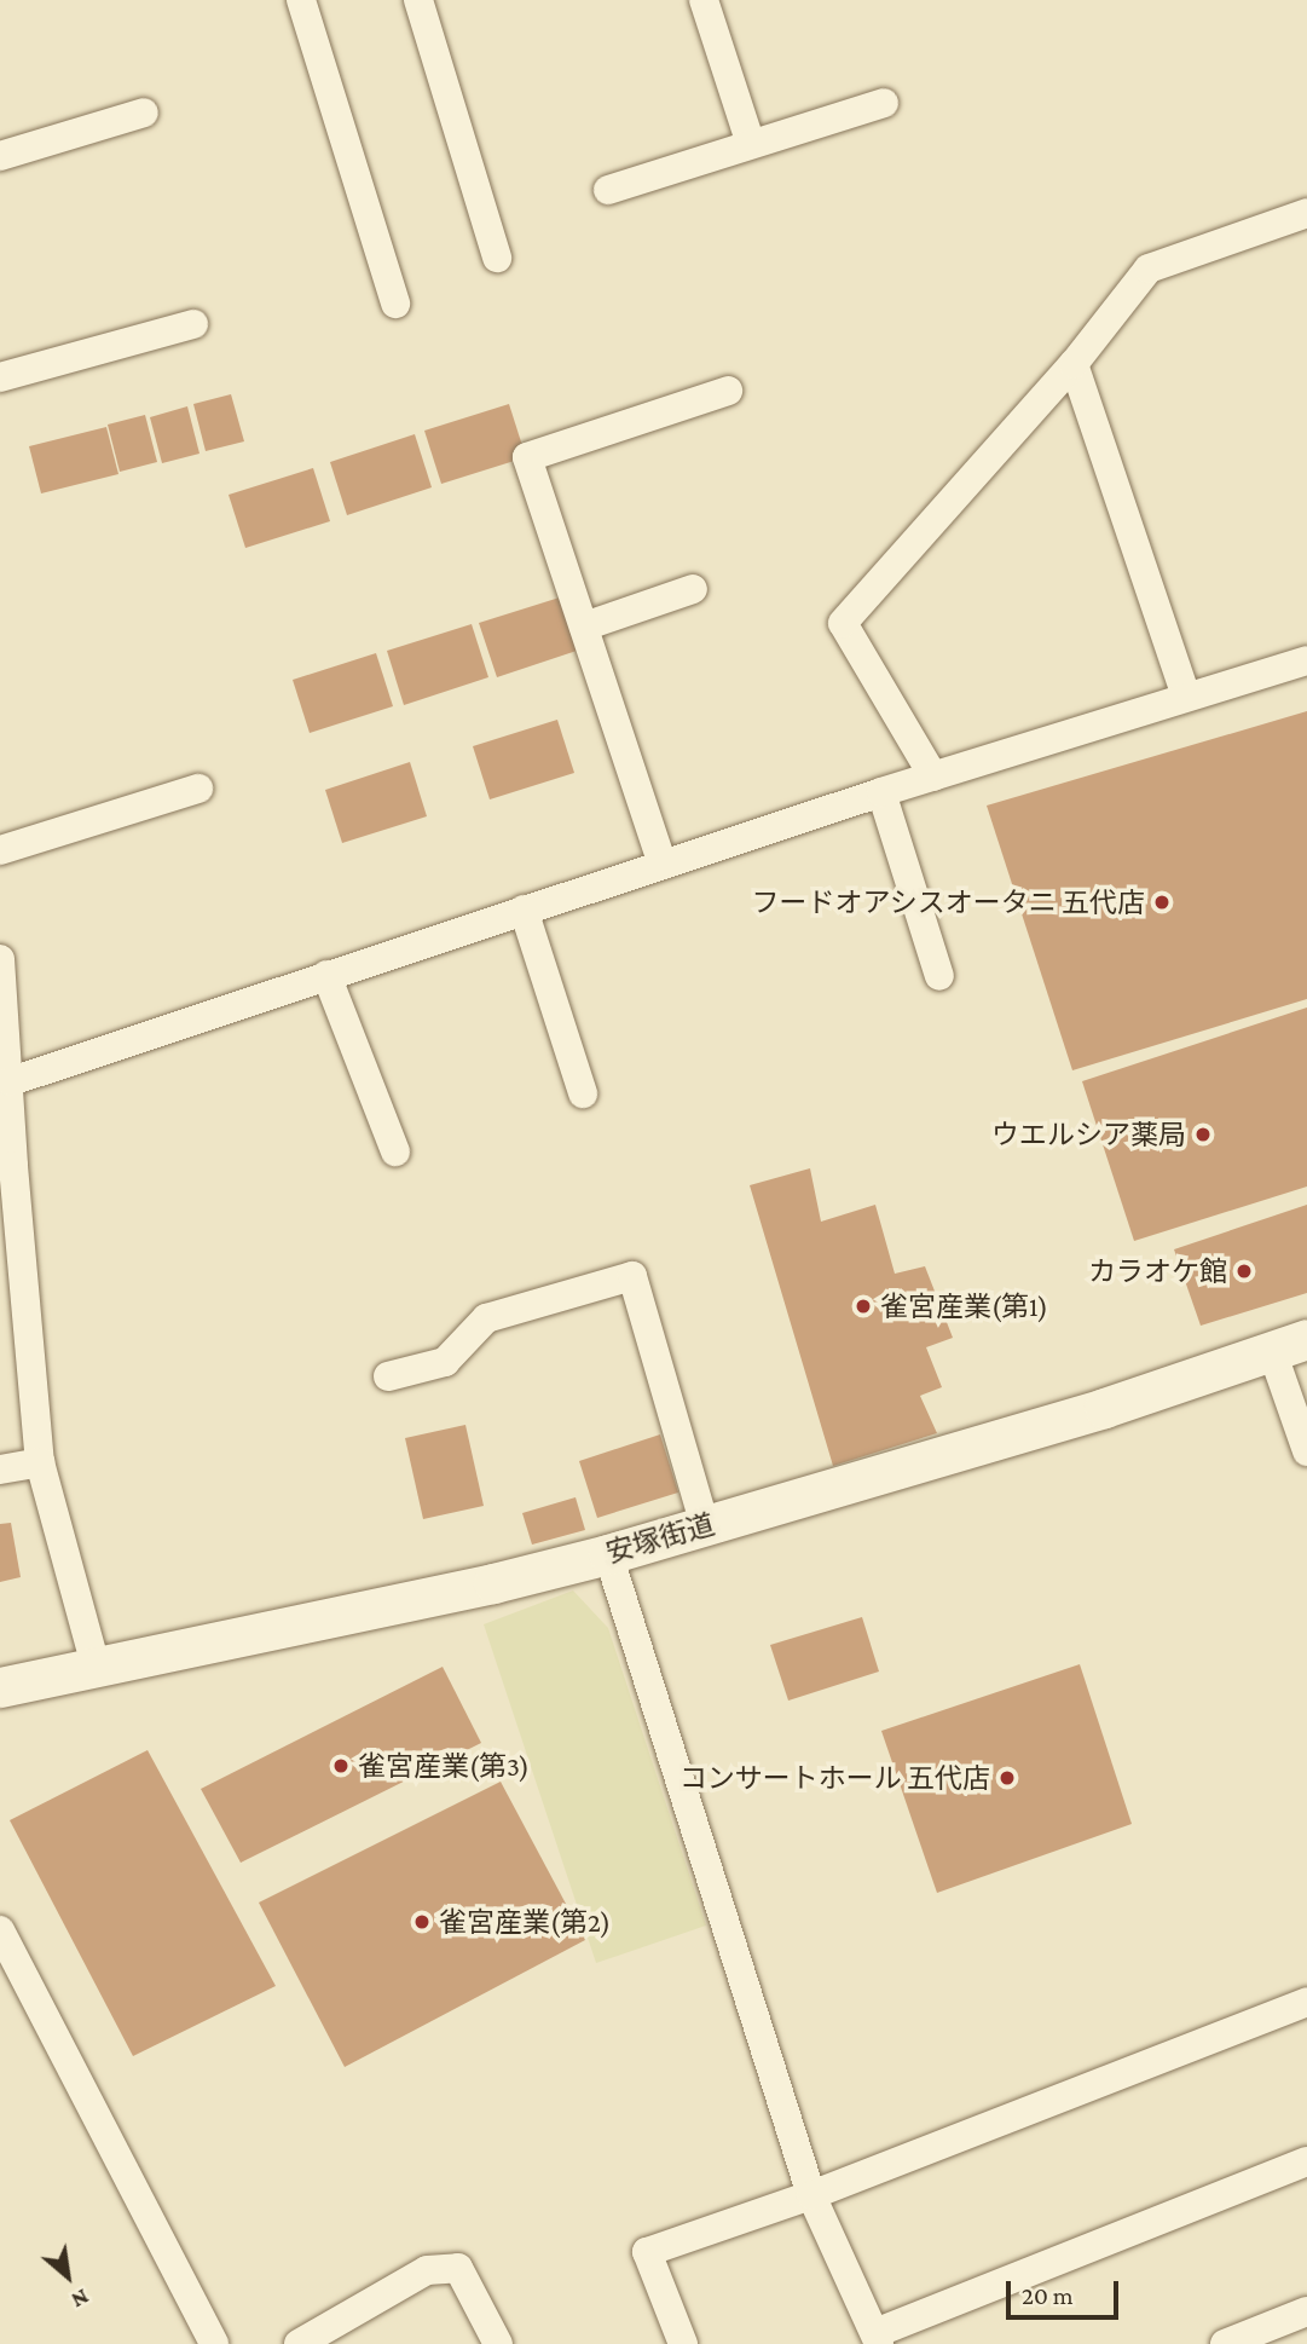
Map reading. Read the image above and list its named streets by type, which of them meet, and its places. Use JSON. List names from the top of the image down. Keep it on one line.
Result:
{"streets":{"main road":["安塚街道"]},"places":["フードオアシスオータニ 五代店","ウエルシア薬局","カラオケ館","雀宮産業(第1)","雀宮産業(第3)","コンサートホール 五代店","雀宮産業(第2)"],"scale_bar":"20 m","north":"bottom right"}
